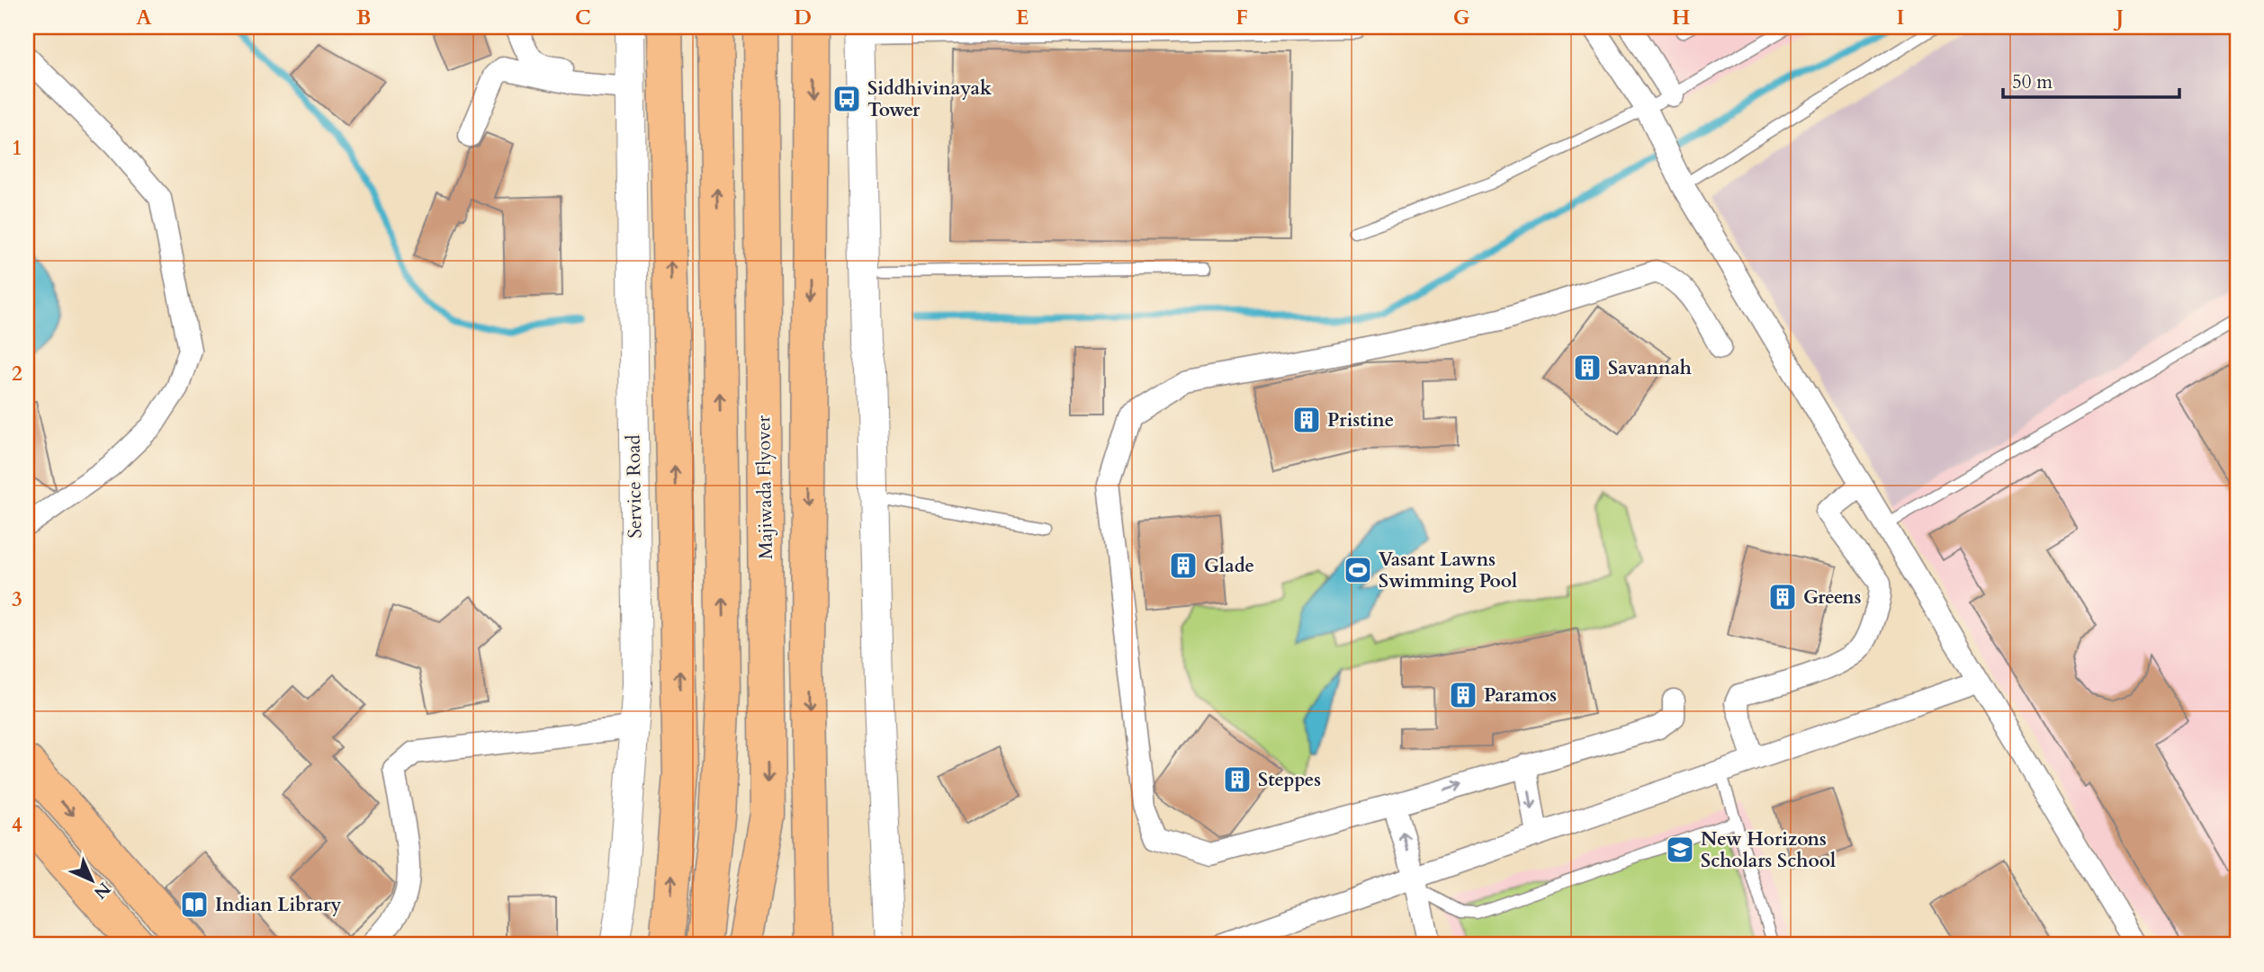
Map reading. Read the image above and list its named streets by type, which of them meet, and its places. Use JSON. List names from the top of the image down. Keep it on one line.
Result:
{"streets":{"main road":["Majiwada Flyover"],"street":["Service Road"]},"places":{"bus stop":["Siddhivinayak Tower"],"building":["Savannah","Pristine","Glade","Greens","Paramos","Steppes"],"sports":["Vasant Lawns Swimming Pool"],"school or university":["New Horizons Scholars School"],"library":["Indian Library"]},"scale_bar":"50 m","north":"bottom right","grid":{"columns":["A","B","C","D","E","F","G","H","I","J"],"rows":["1","2","3","4"]}}
